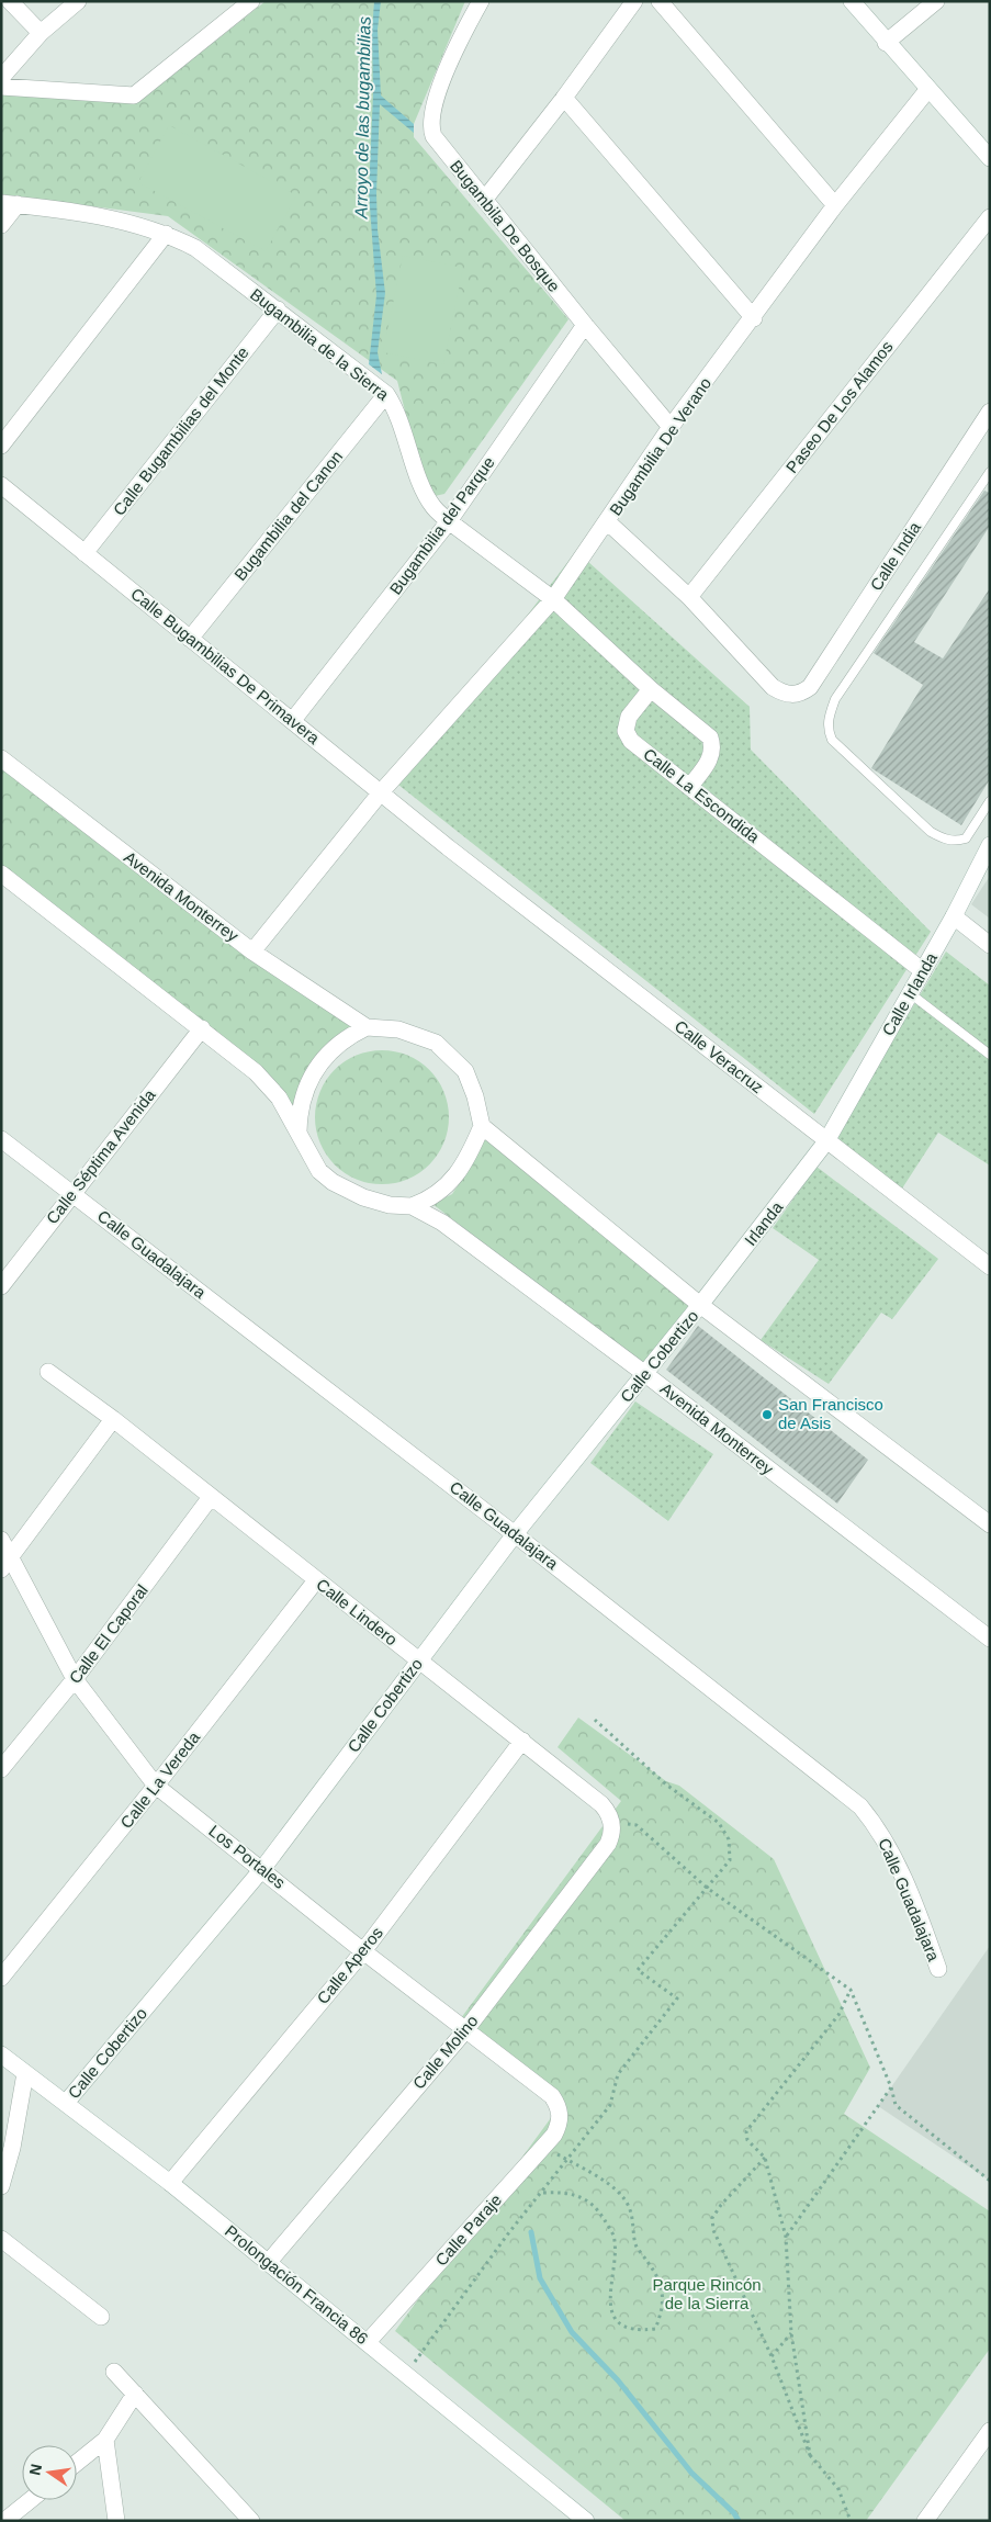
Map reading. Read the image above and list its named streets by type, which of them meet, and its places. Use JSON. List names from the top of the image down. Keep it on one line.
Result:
{"streets":{"street":["Bugambila De Bosque","Bugambilia de la Sierra","Paseo De Los Alamos","Calle Bugambilias del Monte","Bugambilia De Verano","Bugambilia del Canon","Bugambilia del Parque","Calle India","Calle Bugambilias De Primavera","Calle La Escondida","Avenida Monterrey","Calle Irlanda","Calle Veracruz","Calle Séptima Avenida","Irlanda","Calle Guadalajara","Calle Cobertizo","Calle Lindero","Calle El Caporal","Calle La Vereda","Los Portales","Calle Aperos","Calle Molino","Calle Paraje","Prolongación Francia 86"]},"crossings":[["Bugambila De Bosque","Bugambilia De Verano"],["Bugambila De Bosque","Bugambilia del Parque"],["Bugambilia de la Sierra","Calle Bugambilias del Monte"],["Bugambilia de la Sierra","Bugambilia De Verano"],["Bugambilia de la Sierra","Bugambilia del Canon"],["Bugambilia de la Sierra","Bugambilia del Parque"],["Paseo De Los Alamos","Calle India"],["Calle Bugambilias del Monte","Calle Bugambilias De Primavera"],["Bugambilia De Verano","Calle Bugambilias De Primavera"],["Bugambilia del Canon","Calle Bugambilias De Primavera"],["Bugambilia del Parque","Calle Bugambilias De Primavera"],["Calle Bugambilias De Primavera","Calle Veracruz"],["Calle La Escondida","Calle Irlanda"],["Avenida Monterrey","Calle Séptima Avenida"],["Avenida Monterrey","Calle Cobertizo"],["Calle Irlanda","Calle Veracruz"],["Calle Irlanda","Irlanda"],["Calle Veracruz","Irlanda"],["Calle Séptima Avenida","Calle Guadalajara"],["Irlanda","Calle Cobertizo"],["Calle Guadalajara","Calle Cobertizo"],["Calle Cobertizo","Calle Lindero"],["Calle Cobertizo","Los Portales"],["Calle Cobertizo","Prolongación Francia 86"],["Calle Lindero","Calle El Caporal"],["Calle Lindero","Calle La Vereda"],["Calle Lindero","Calle Aperos"],["Calle Lindero","Calle Molino"],["Calle El Caporal","Los Portales"],["Calle La Vereda","Los Portales"],["Los Portales","Calle Aperos"],["Los Portales","Calle Molino"],["Los Portales","Calle Paraje"],["Calle Aperos","Prolongación Francia 86"],["Calle Molino","Prolongación Francia 86"],["Calle Paraje","Prolongación Francia 86"]],"water":["Arroyo de las bugambilias"],"parks":["Parque Rincón de la Sierra"],"places":["San Francisco de Asis"],"north":"left"}
